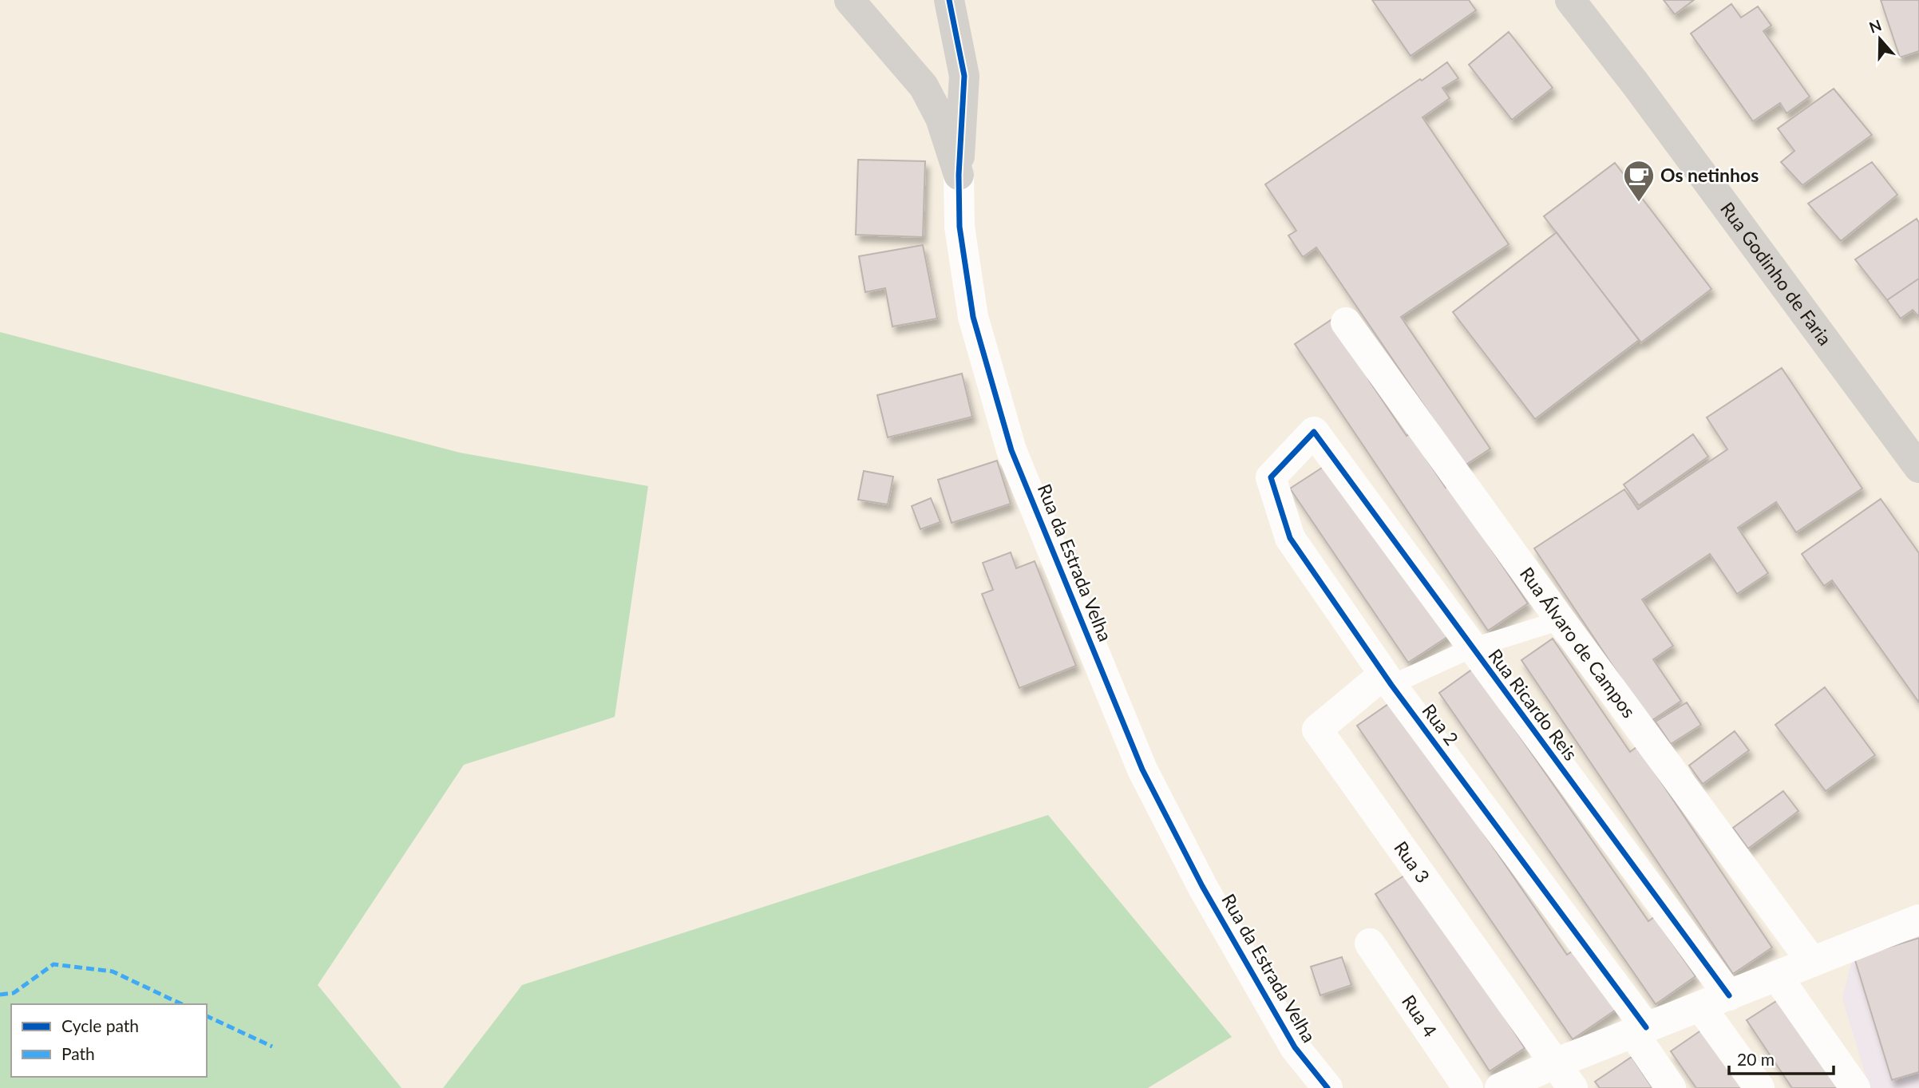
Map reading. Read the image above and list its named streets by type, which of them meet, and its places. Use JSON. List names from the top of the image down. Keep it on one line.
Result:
{"streets":{"main road":["Rua Godinho de Faria","Rua da Estrada Velha"],"street":["Rua Álvaro de Campos","Rua Ricardo Reis","Rua 2","Rua 3","Rua 4"]},"crossings":[["Rua Ricardo Reis","Rua 2"],["Rua 2","Rua 3"]],"places":{"cafe":["Os netinhos"]},"legend":["Cycle path","Path"],"scale_bar":"20 m","north":"top"}
